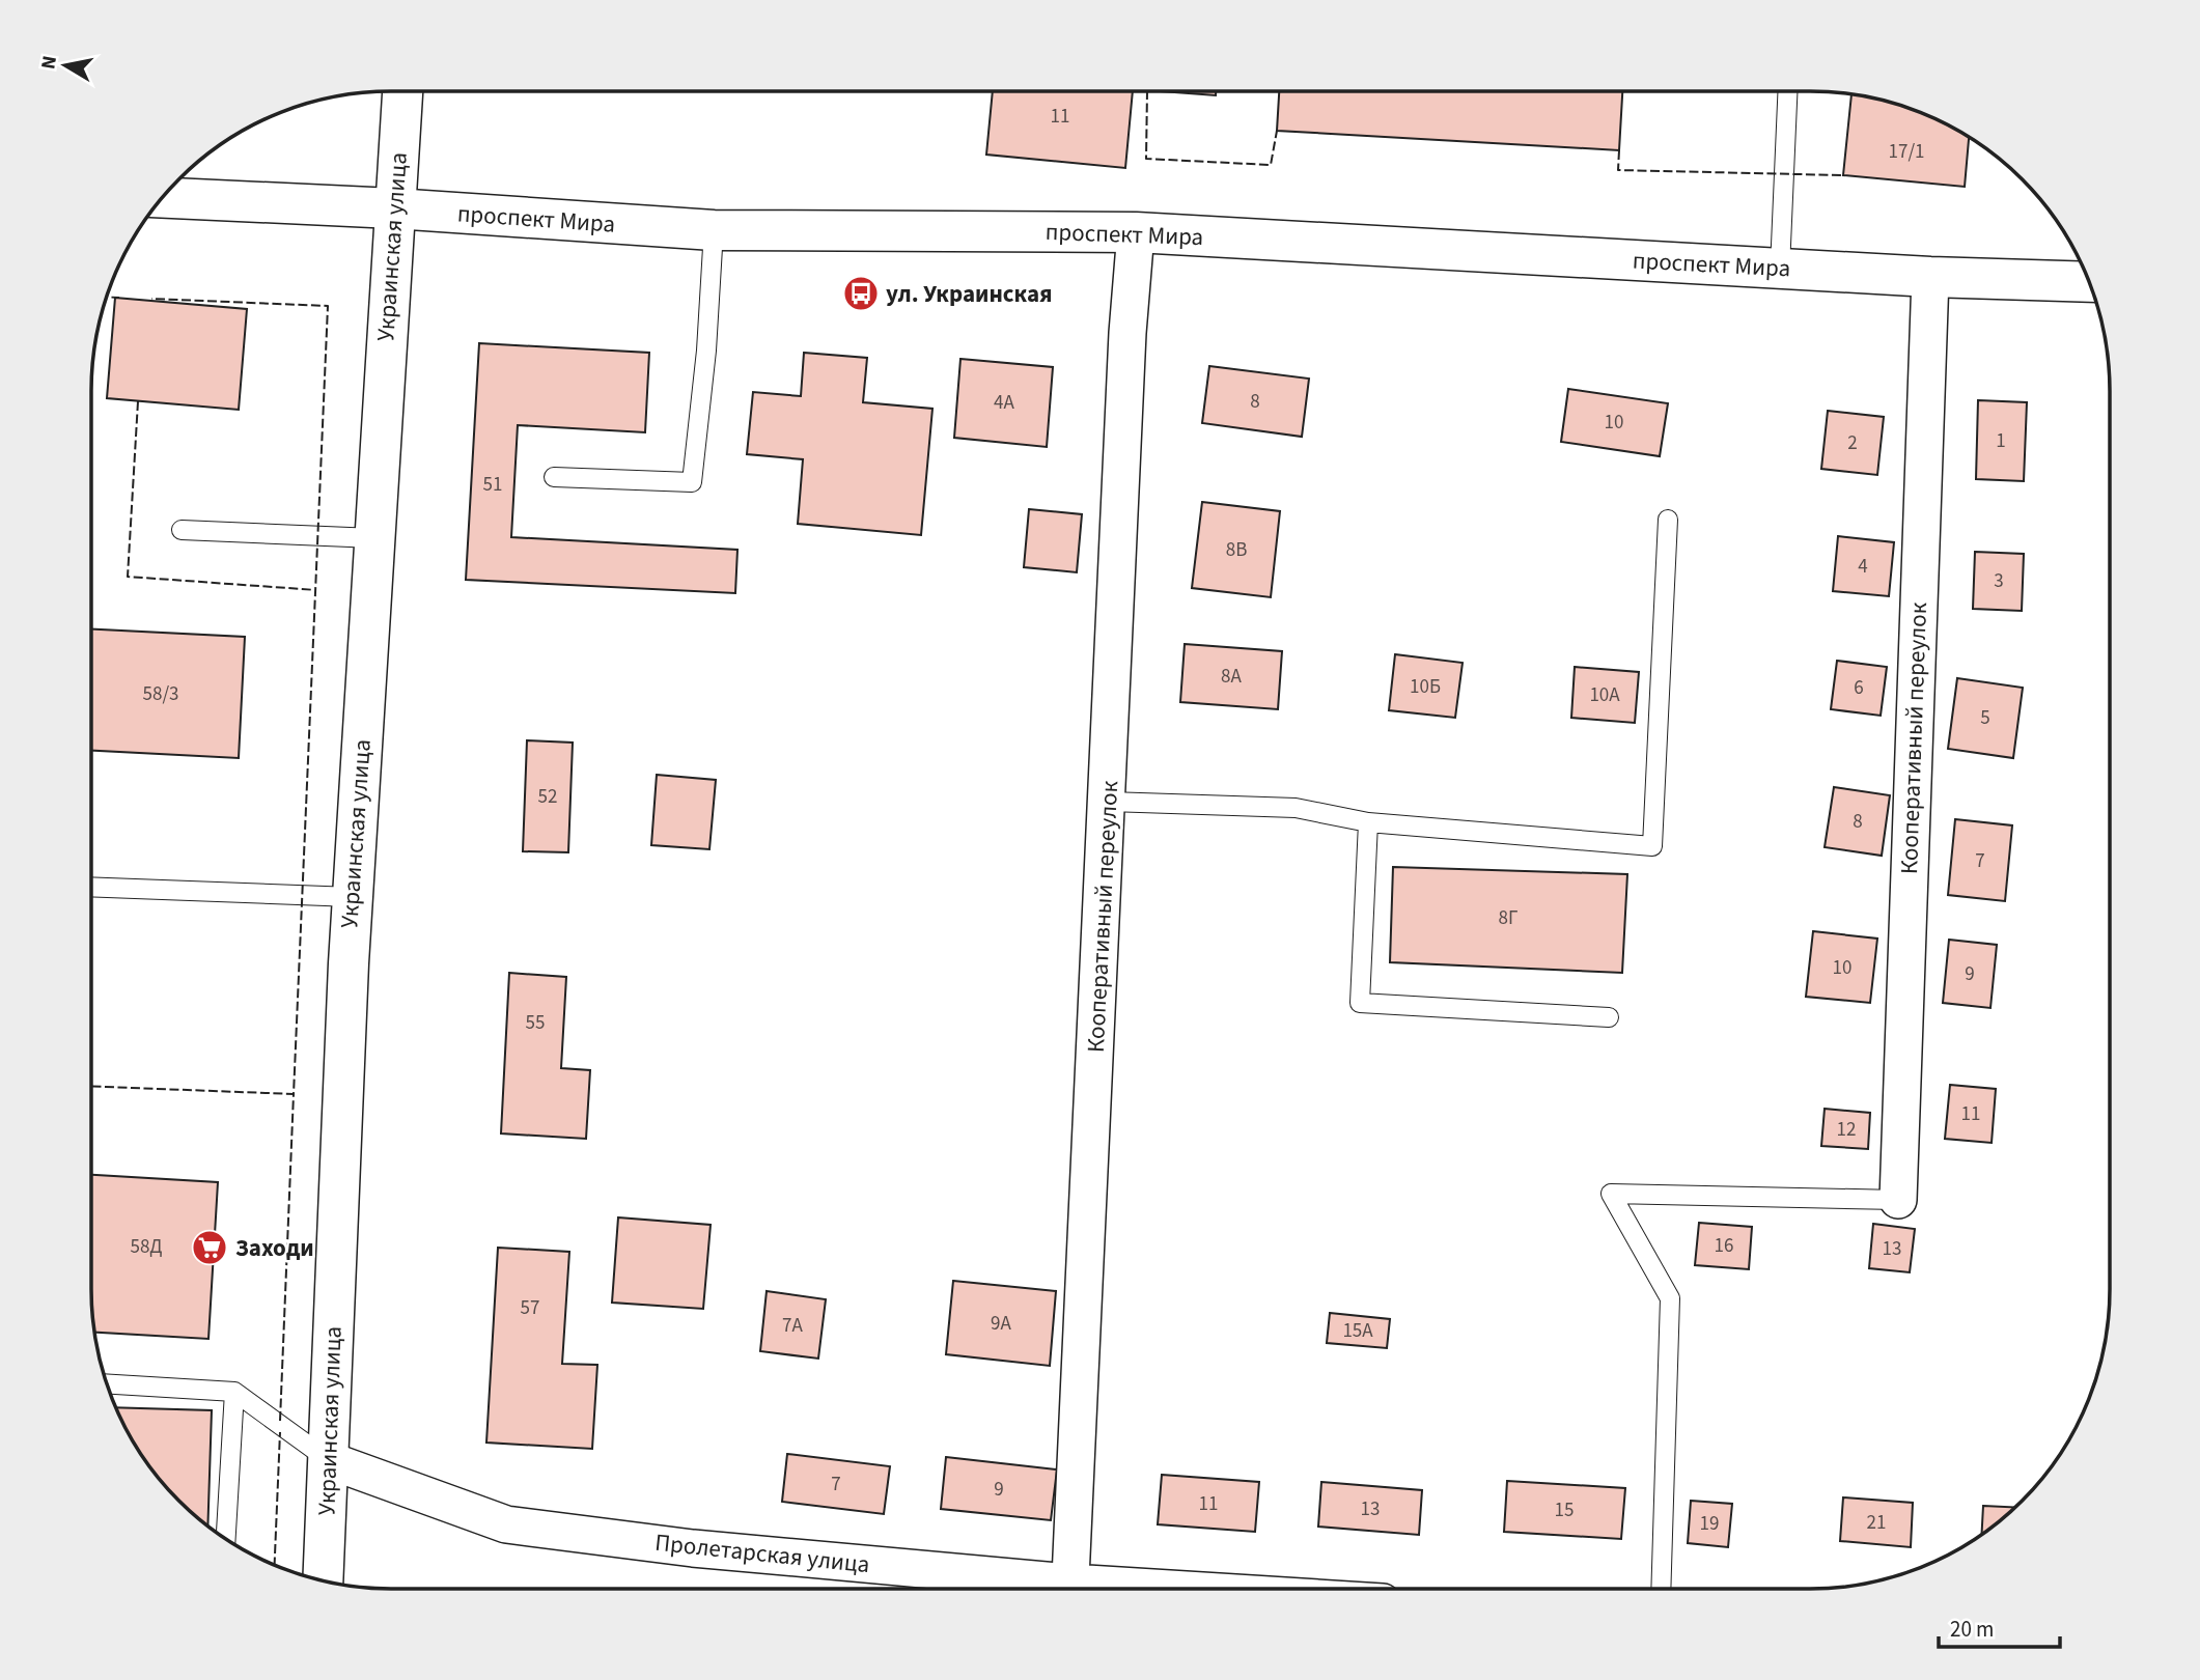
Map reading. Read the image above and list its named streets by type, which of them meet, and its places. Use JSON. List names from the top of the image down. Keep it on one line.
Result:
{"streets":{"main road":["проспект Мира","Украинская улица"],"street":["Кооперативный переулок","Пролетарская улица"]},"crossings":[["проспект Мира","Украинская улица"],["проспект Мира","Кооперативный переулок"],["Украинская улица","Пролетарская улица"]],"places":{"bus stop":["ул. Украинская"],"supermarket":["Заходи"]},"house_numbers":["11","17/1","8","4А","10","1","2","51","8В","4","3","8А","10Б","6","58/3","10А","5","52","8","7","8Г","10","9","55","11","12","16","58Д","13","57","9А","7А","15А","7","9","11","13","15","21","19"],"scale_bar":"20 m","north":"left"}
